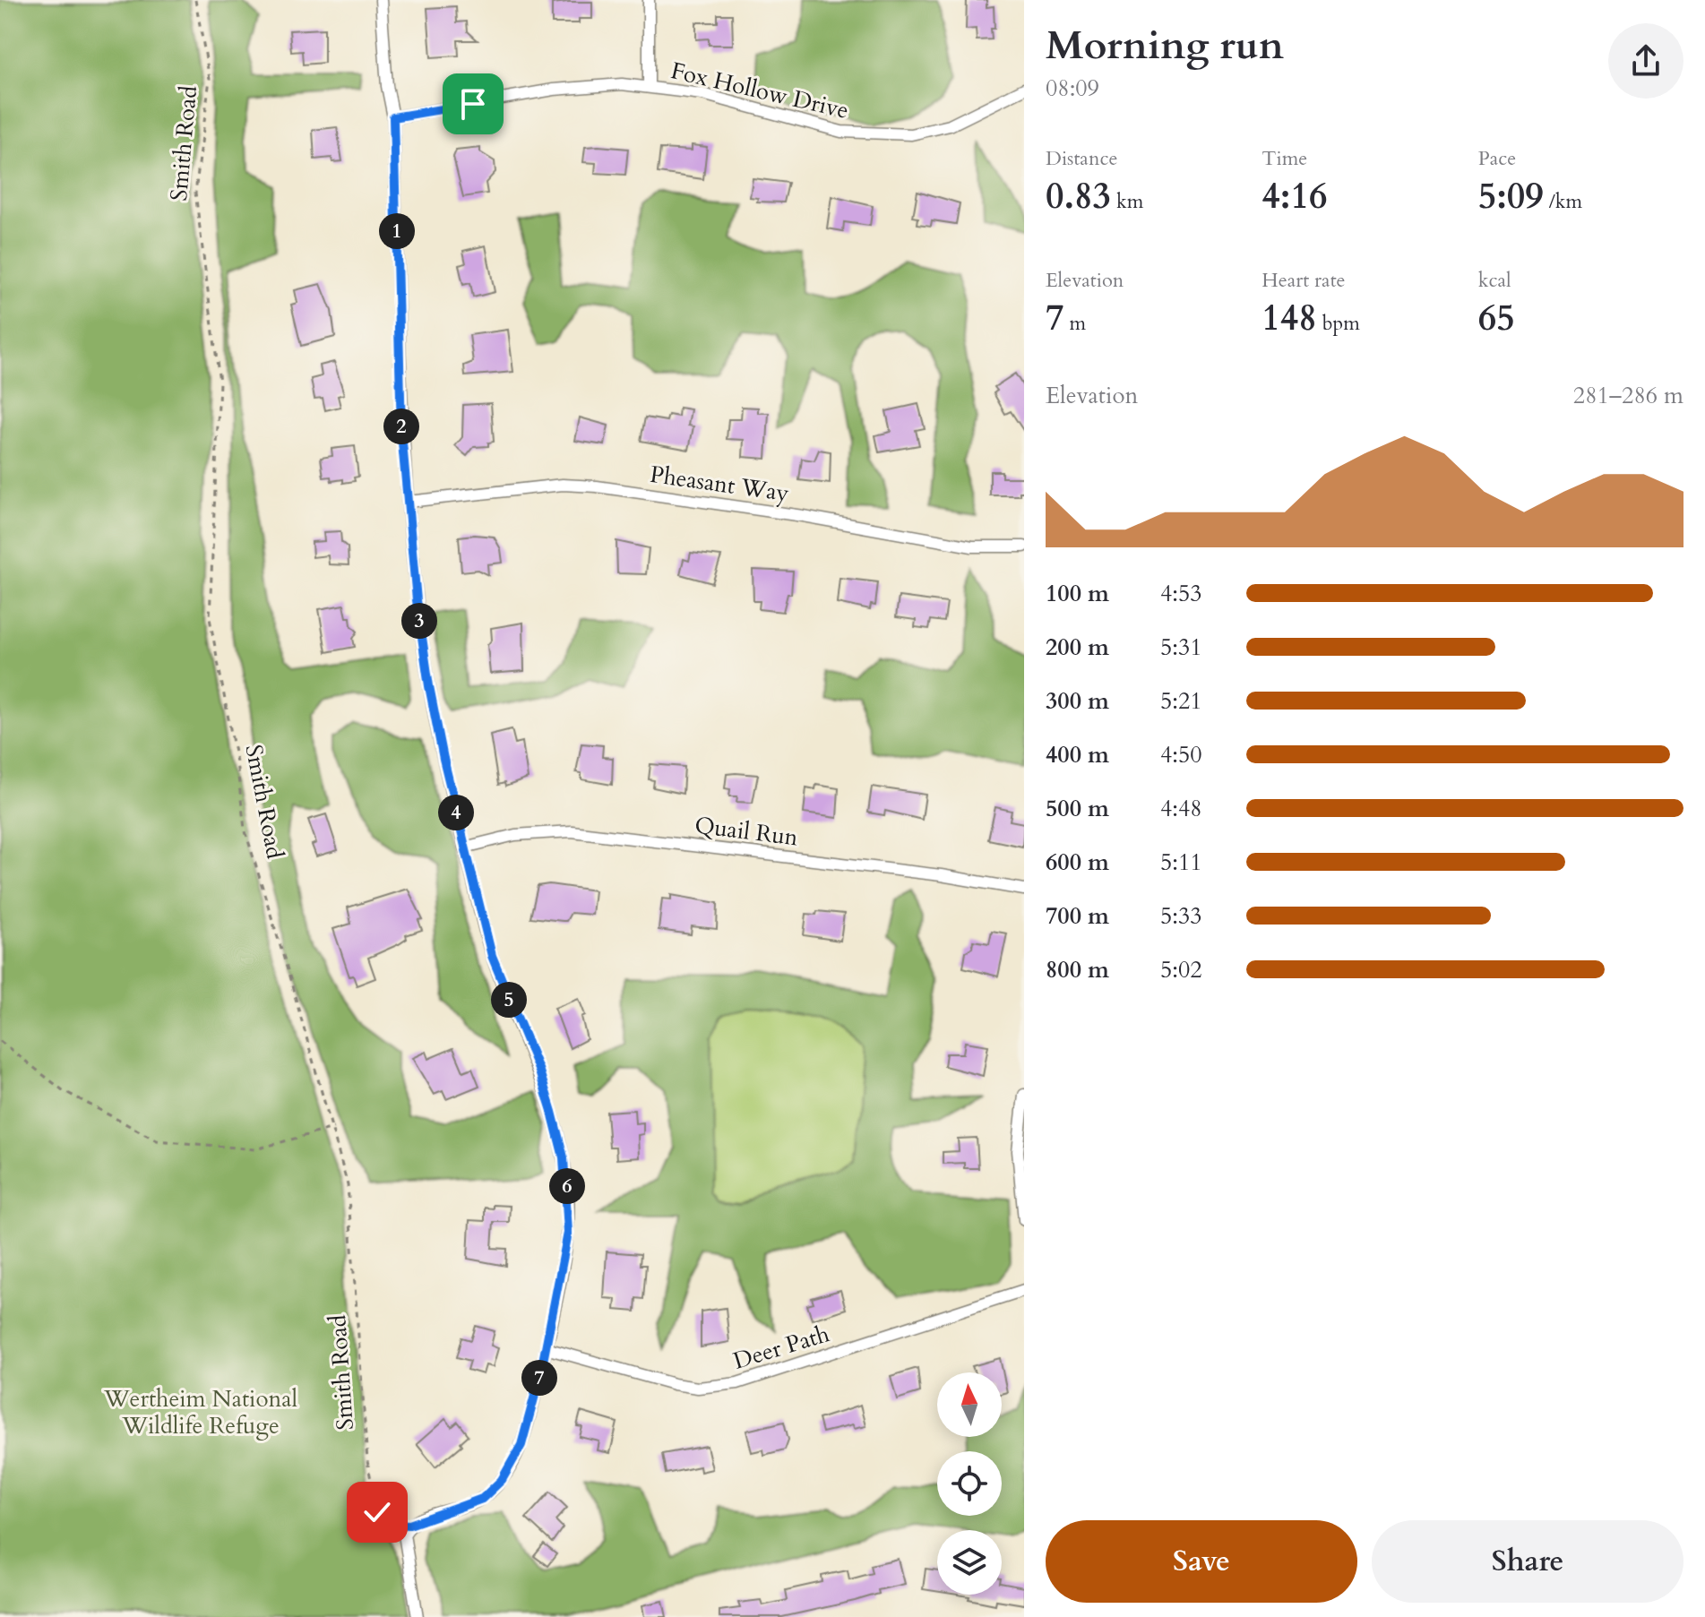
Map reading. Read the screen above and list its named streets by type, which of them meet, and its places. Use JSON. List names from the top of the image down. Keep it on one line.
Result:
{"streets":{"street":["Fox Hollow Drive","Pheasant Way","Quail Run","Deer Path"],"path":["Smith Road"]},"parks":["Wertheim National Wildlife Refuge"],"north":"top","page":{"heading":["Morning run","08:09"],"stats":[["Distance","0.83 km"],["Time","4:16"],["Pace","5:09 /km"],["Elevation","7 m"],["Heart rate","148 bpm"],["kcal","65"]],"pins":["1","2","3","4","5","6","7"],"chart":["Elevation","281–286 m"],"list":[{"name":"100 m","note":"4:53"},{"name":"200 m","note":"5:31"},{"name":"300 m","note":"5:21"},{"name":"400 m","note":"4:50"},{"name":"500 m","note":"4:48"},{"name":"600 m","note":"5:11"},{"name":"700 m","note":"5:33"},{"name":"800 m","note":"5:02"}],"buttons":["Save","Share"]}}
